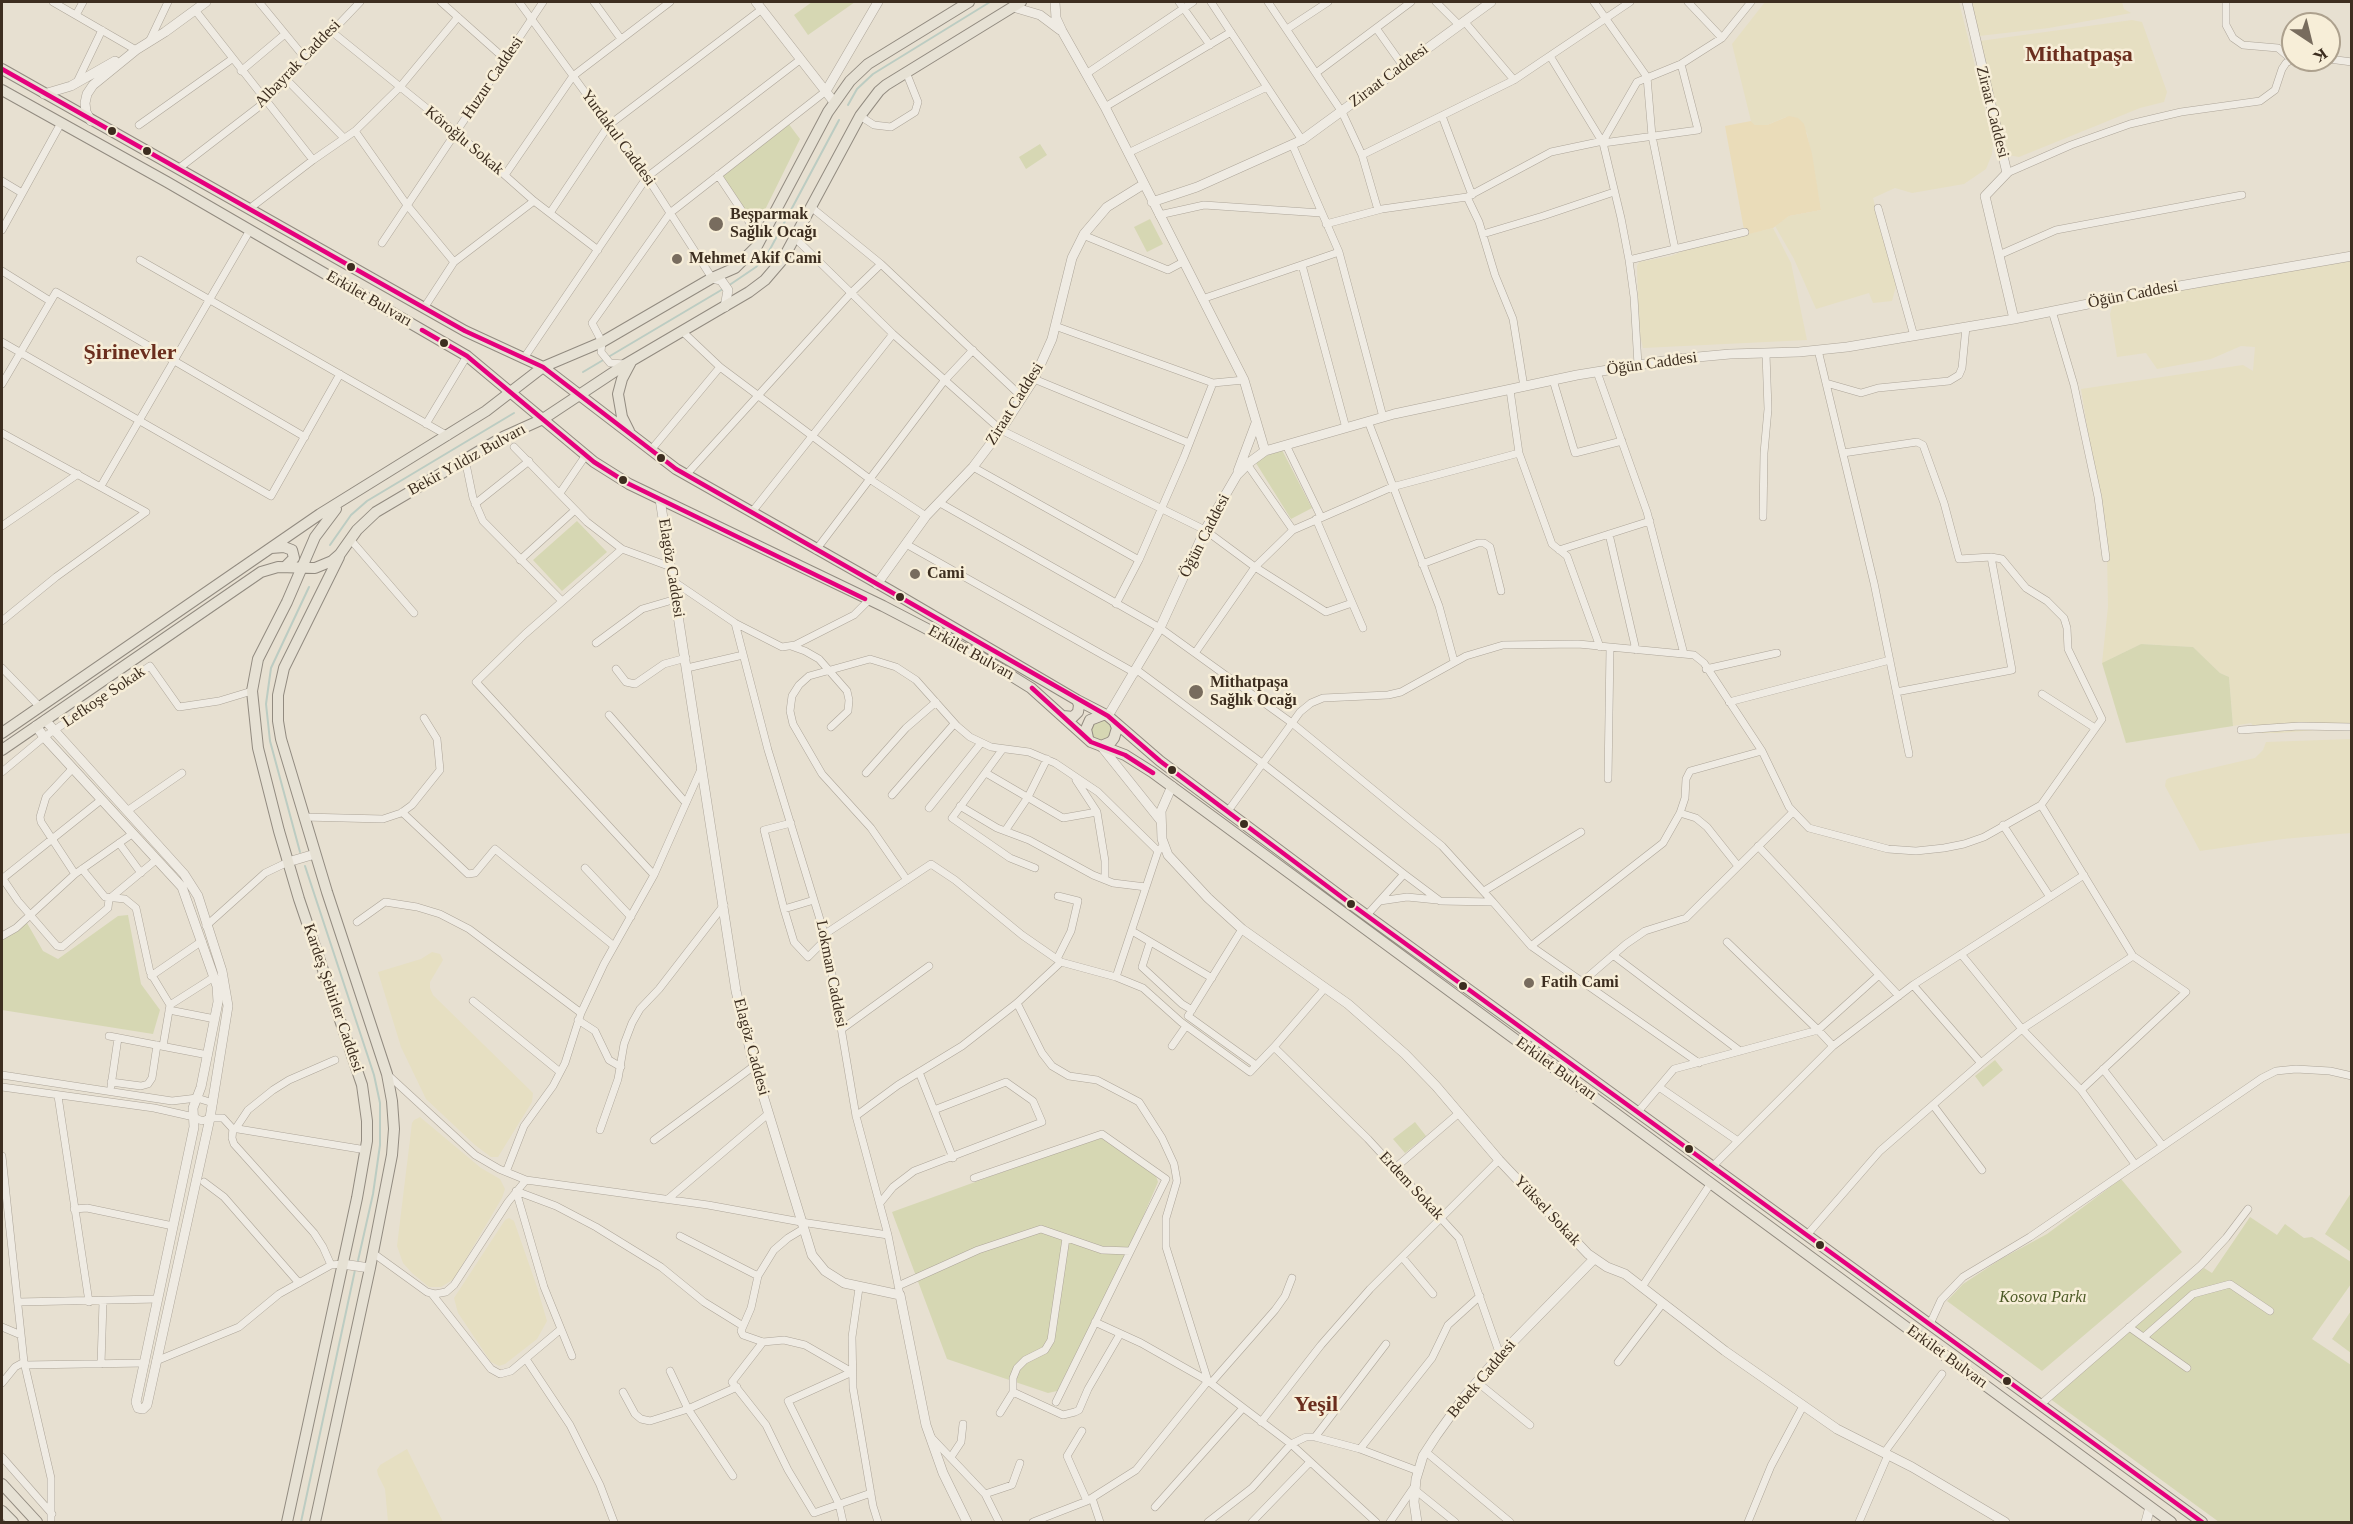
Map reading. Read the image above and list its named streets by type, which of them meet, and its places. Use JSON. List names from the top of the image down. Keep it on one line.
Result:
{"streets":{"main road":["Erkilet Bulvarı","Bekir Yıldız Bulvarı","Kardeş Şehirler Caddesi"],"street":["Albayrak Caddesi","Ziraat Caddesi","Huzur Caddesi","Yurdakul Caddesi","Köroğlu Sokak","Öğün Caddesi","Elagöz Caddesi","Lefkoşe Sokak","Lokman Caddesi","Erdem Sokak","Yüksel Sokak","Bebek Caddesi"]},"crossings":[["Albayrak Caddesi","Köroğlu Sokak"],["Albayrak Caddesi","Erkilet Bulvarı"],["Ziraat Caddesi","Öğün Caddesi"],["Ziraat Caddesi","Erkilet Bulvarı"],["Huzur Caddesi","Yurdakul Caddesi"],["Huzur Caddesi","Köroğlu Sokak"],["Yurdakul Caddesi","Bekir Yıldız Bulvarı"],["Öğün Caddesi","Erkilet Bulvarı"],["Erkilet Bulvarı","Bekir Yıldız Bulvarı"],["Erkilet Bulvarı","Elagöz Caddesi"],["Erkilet Bulvarı","Yüksel Sokak"],["Bekir Yıldız Bulvarı","Kardeş Şehirler Caddesi"],["Elagöz Caddesi","Lokman Caddesi"],["Lefkoşe Sokak","Kardeş Şehirler Caddesi"],["Erdem Sokak","Bebek Caddesi"],["Yüksel Sokak","Bebek Caddesi"]],"districts":["Mithatpaşa","Şirinevler","Yeşil"],"parks":["Kosova Parkı"],"places":["Beşparmak Sağlık Ocağı","Mehmet Akif Cami","Cami","Mithatpaşa Sağlık Ocağı","Fatih Cami"],"north":"bottom right"}
